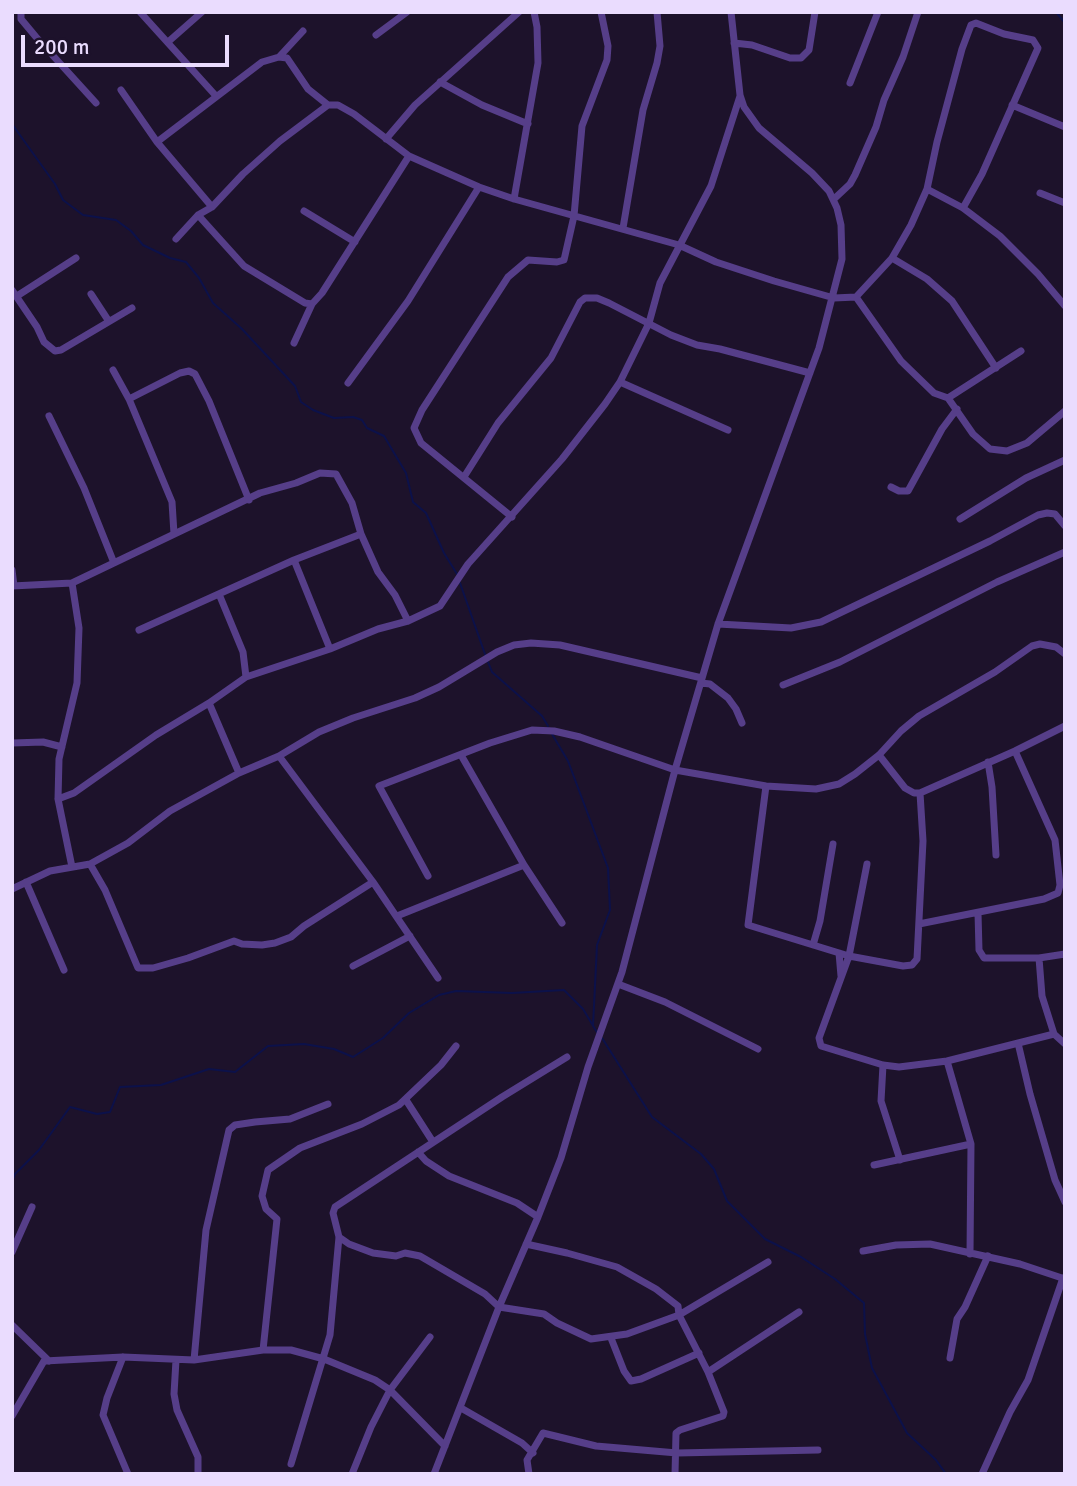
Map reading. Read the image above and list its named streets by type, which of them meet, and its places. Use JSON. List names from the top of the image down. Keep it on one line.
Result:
{"scale_bar":"200 m"}
